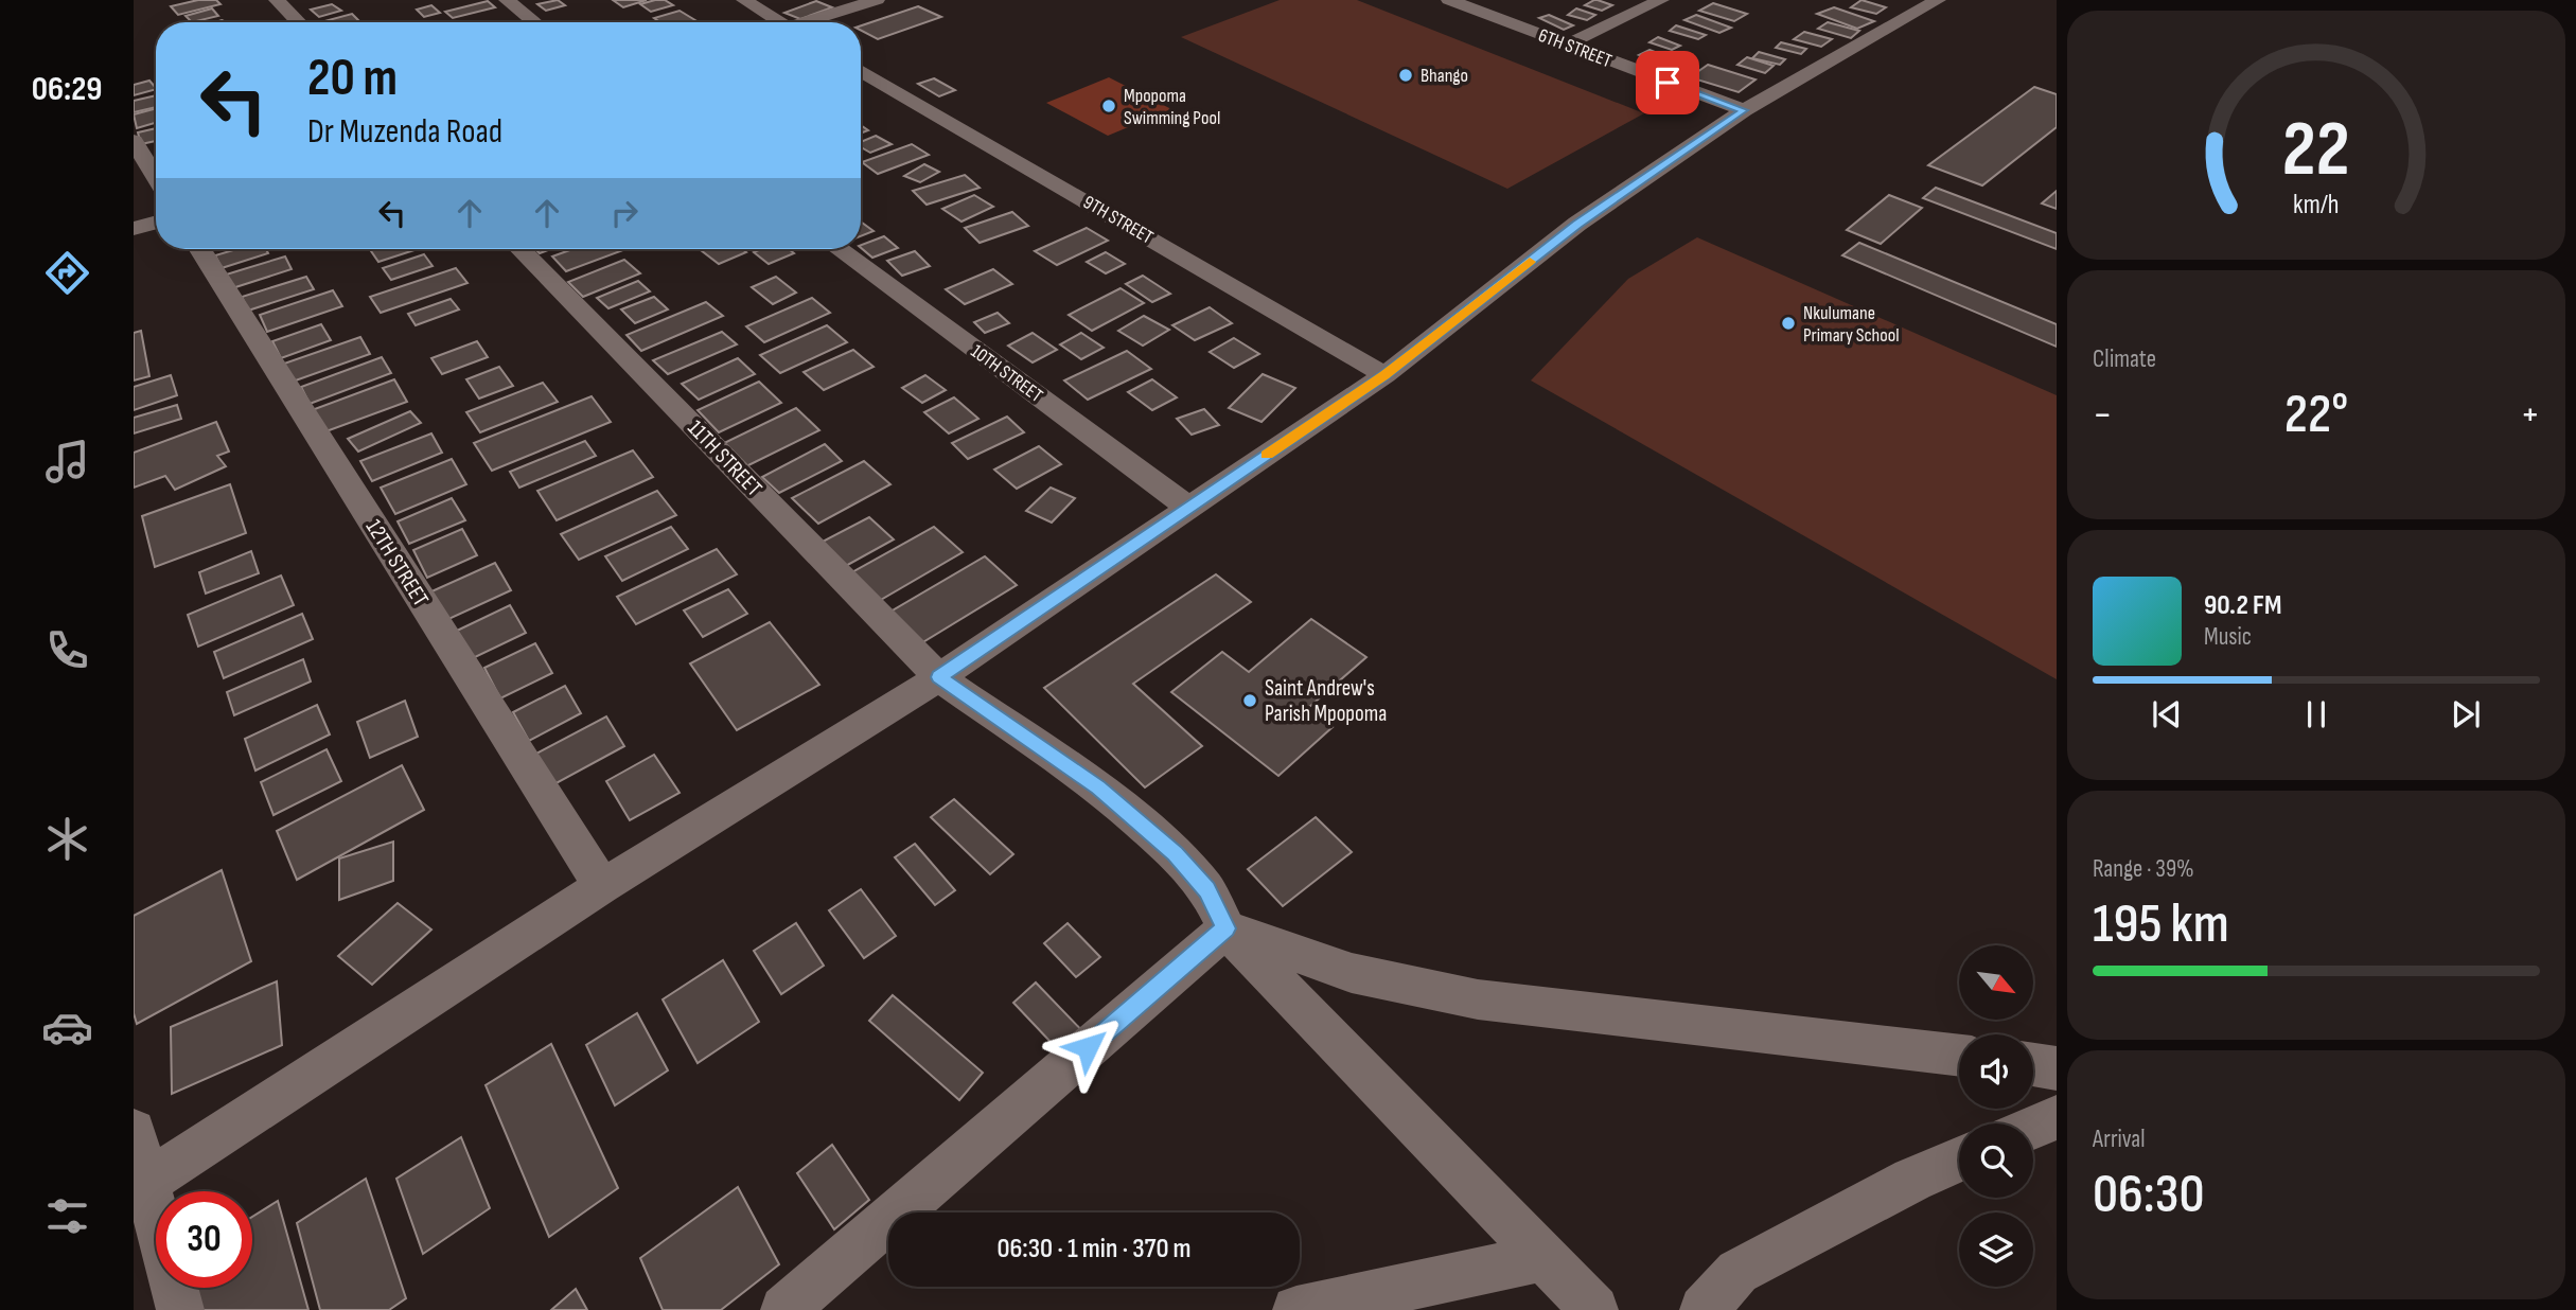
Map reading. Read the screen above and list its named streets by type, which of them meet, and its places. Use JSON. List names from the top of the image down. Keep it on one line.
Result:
{"streets":{"street":["6TH STREET","9TH STREET","10TH STREET","11TH STREET","12TH STREET"]},"places":["Bhango","Mpopoma Swimming Pool","Nkulumane Primary School","Saint Andrew's Parish Mpopoma"],"north":"bottom right","page":{"tabs":"06:29","turn":["20 m","Dr Muzenda Road"],"tile":["Climate",["Range · 39%","195 km"],["Arrival","06:30"]],"heat":["−","22°","+"],"song":["90.2 FM","Music"],"limit":"30","trip":"06:30 · 1 min · 370 m","gauge":["22","km/h"]}}
